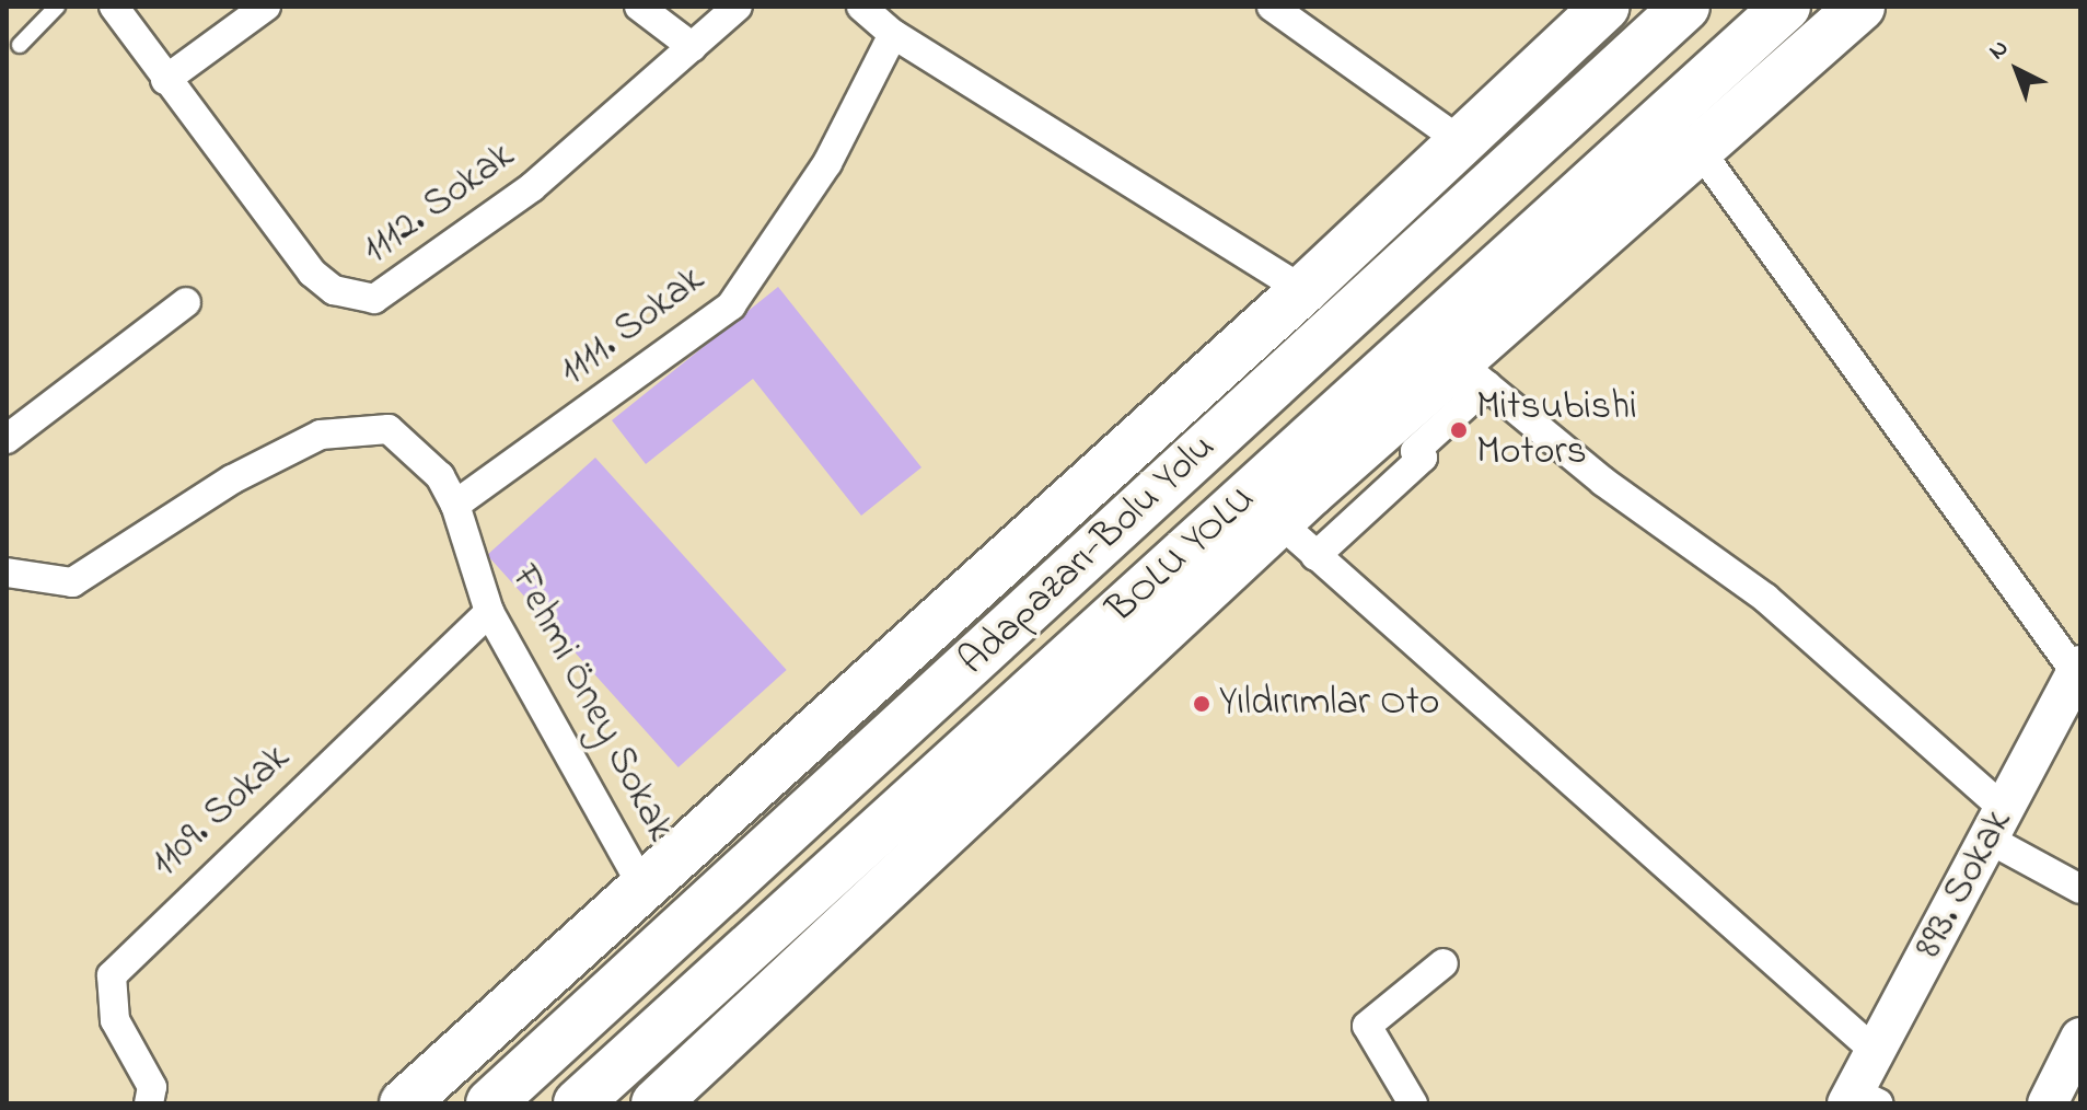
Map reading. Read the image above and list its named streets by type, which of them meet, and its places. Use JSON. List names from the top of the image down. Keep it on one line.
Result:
{"streets":{"highway":["Adapazarı-Bolu Yolu","BOLU YOLU"],"street":["1112. Sokak","1111. Sokak","Fehmi Öney Sokak","1109. Sokak","893. Sokak"]},"crossings":[["1111. Sokak","Fehmi Öney Sokak"],["Fehmi Öney Sokak","1109. Sokak"]],"places":["Mitsubishi Motors","Yıldırımlar Oto"],"north":"top left"}
